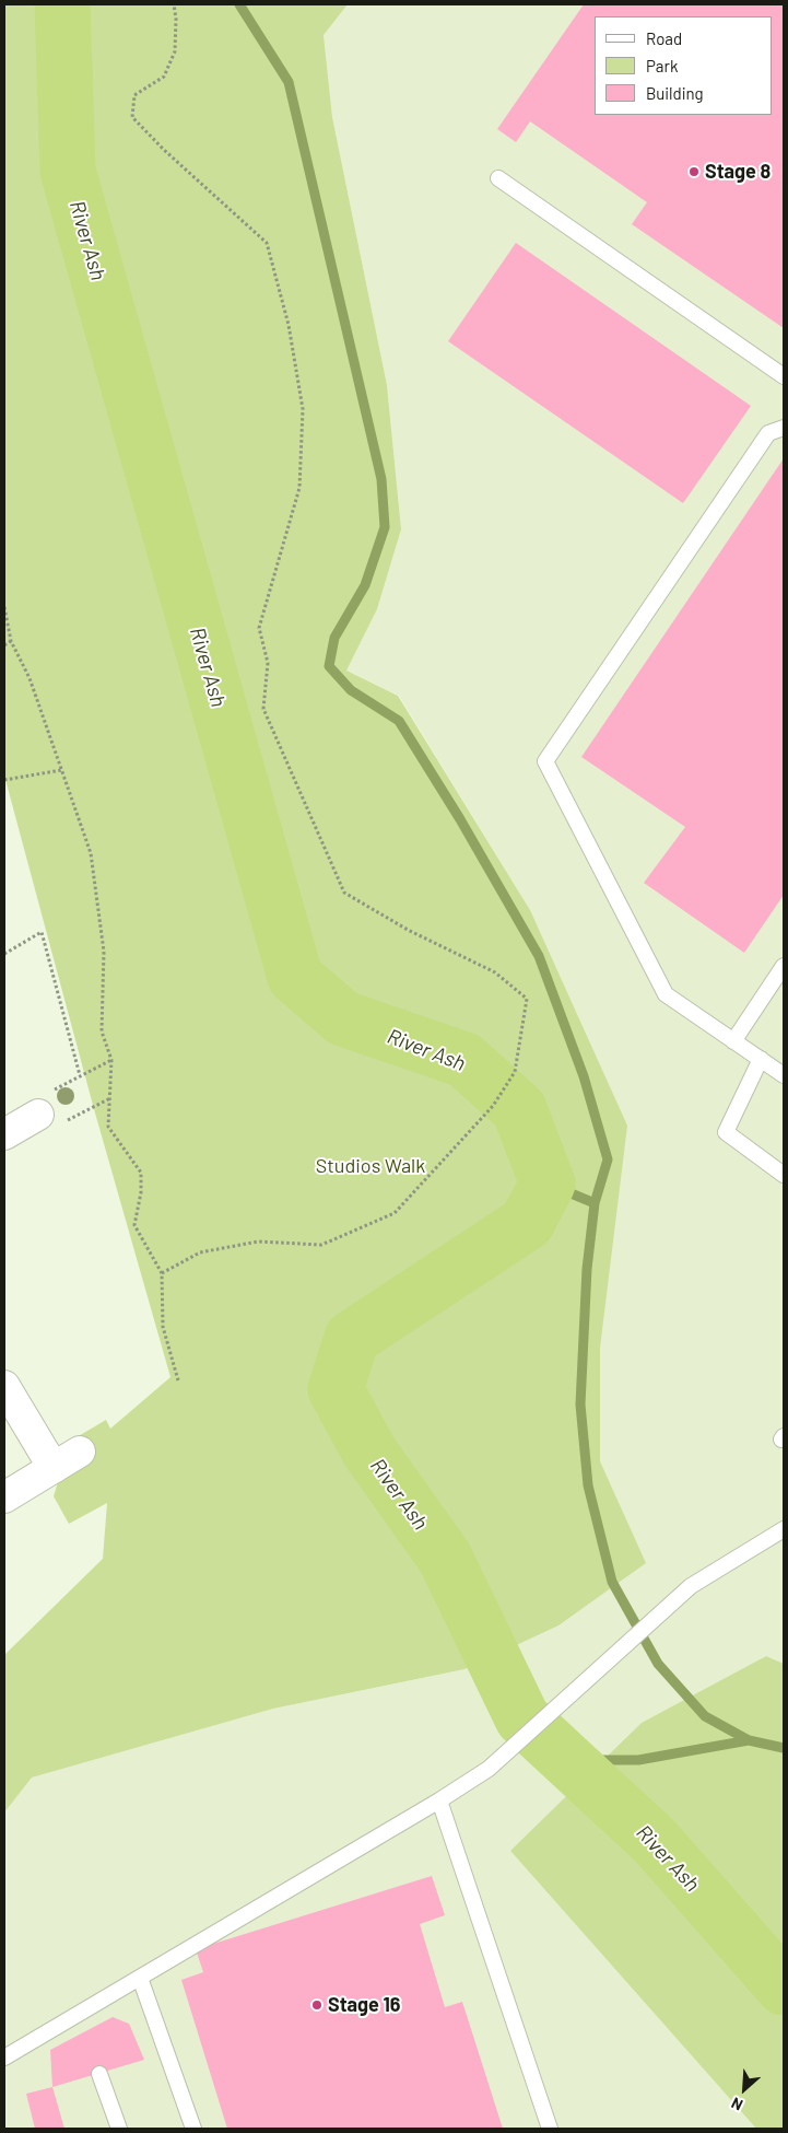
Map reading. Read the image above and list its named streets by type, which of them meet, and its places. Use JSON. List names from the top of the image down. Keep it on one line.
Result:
{"water":["River Ash"],"parks":["Studios Walk"],"places":["Stage 8","Stage 16"],"legend":["Road","Park","Building"],"north":"bottom left"}
